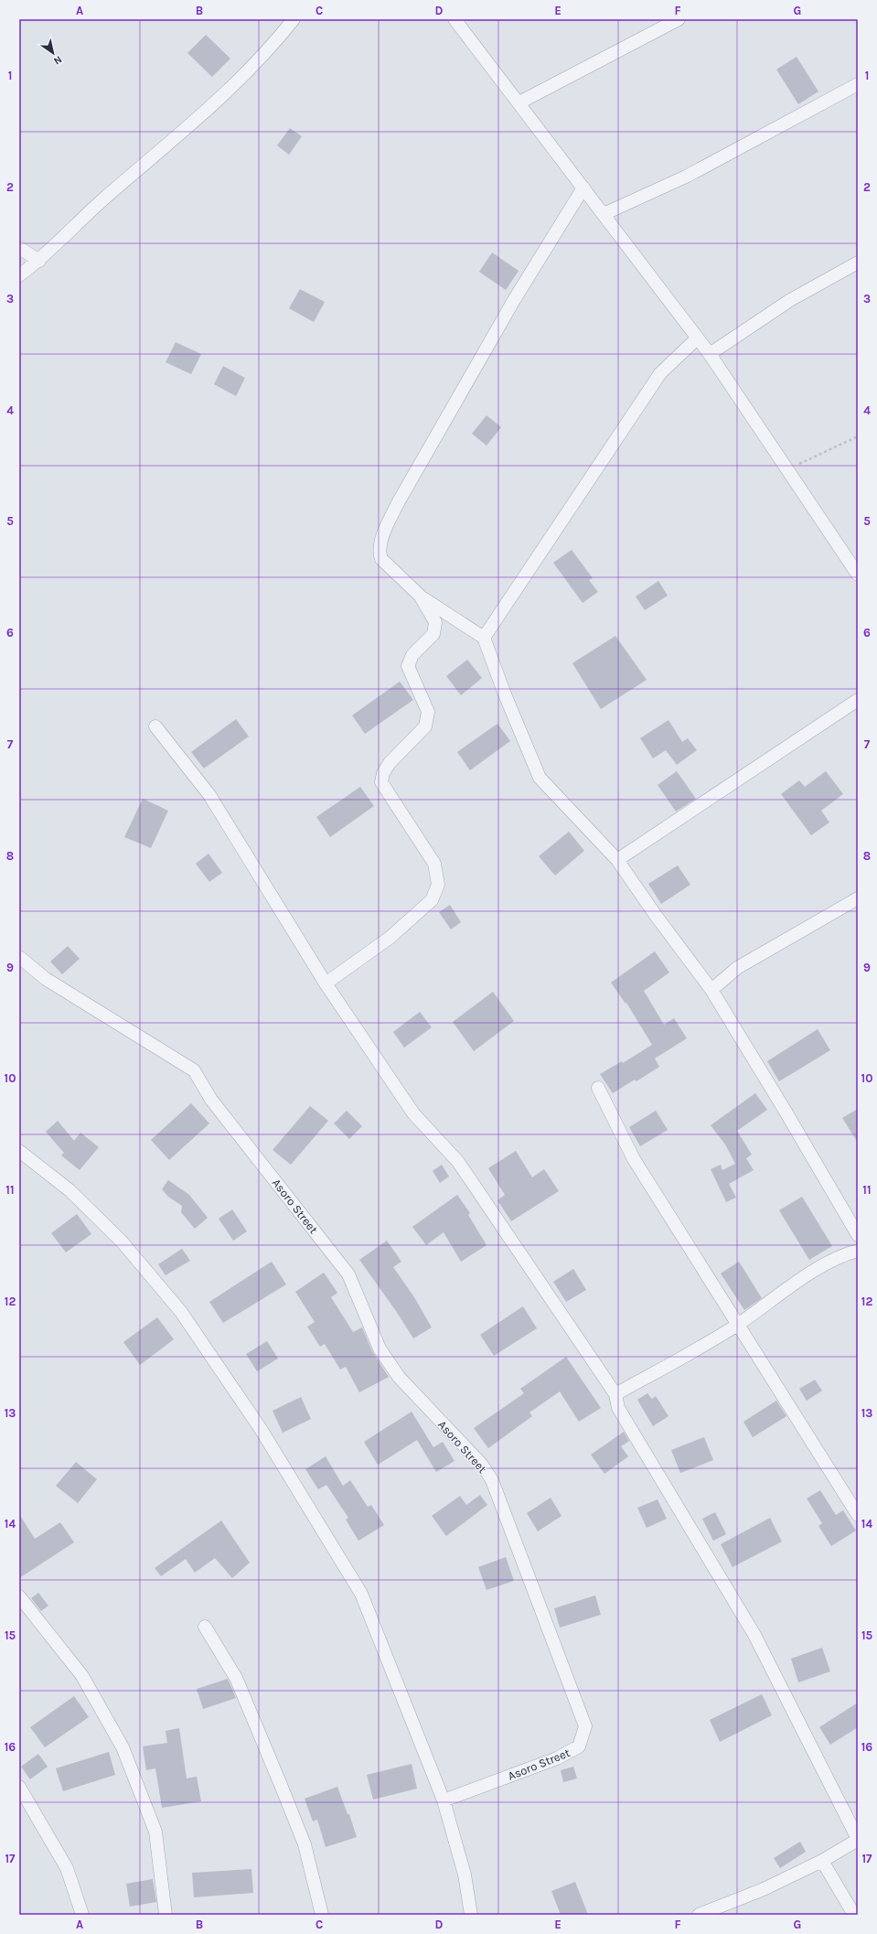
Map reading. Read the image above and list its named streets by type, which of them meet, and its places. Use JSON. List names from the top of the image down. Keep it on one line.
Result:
{"streets":{"street":["Asoro Street"]},"north":"bottom right","grid":{"columns":["A","B","C","D","E","F","G"],"rows":["1","2","3","4","5","6","7","8","9","10","11","12","13","14","15","16","17"]}}
